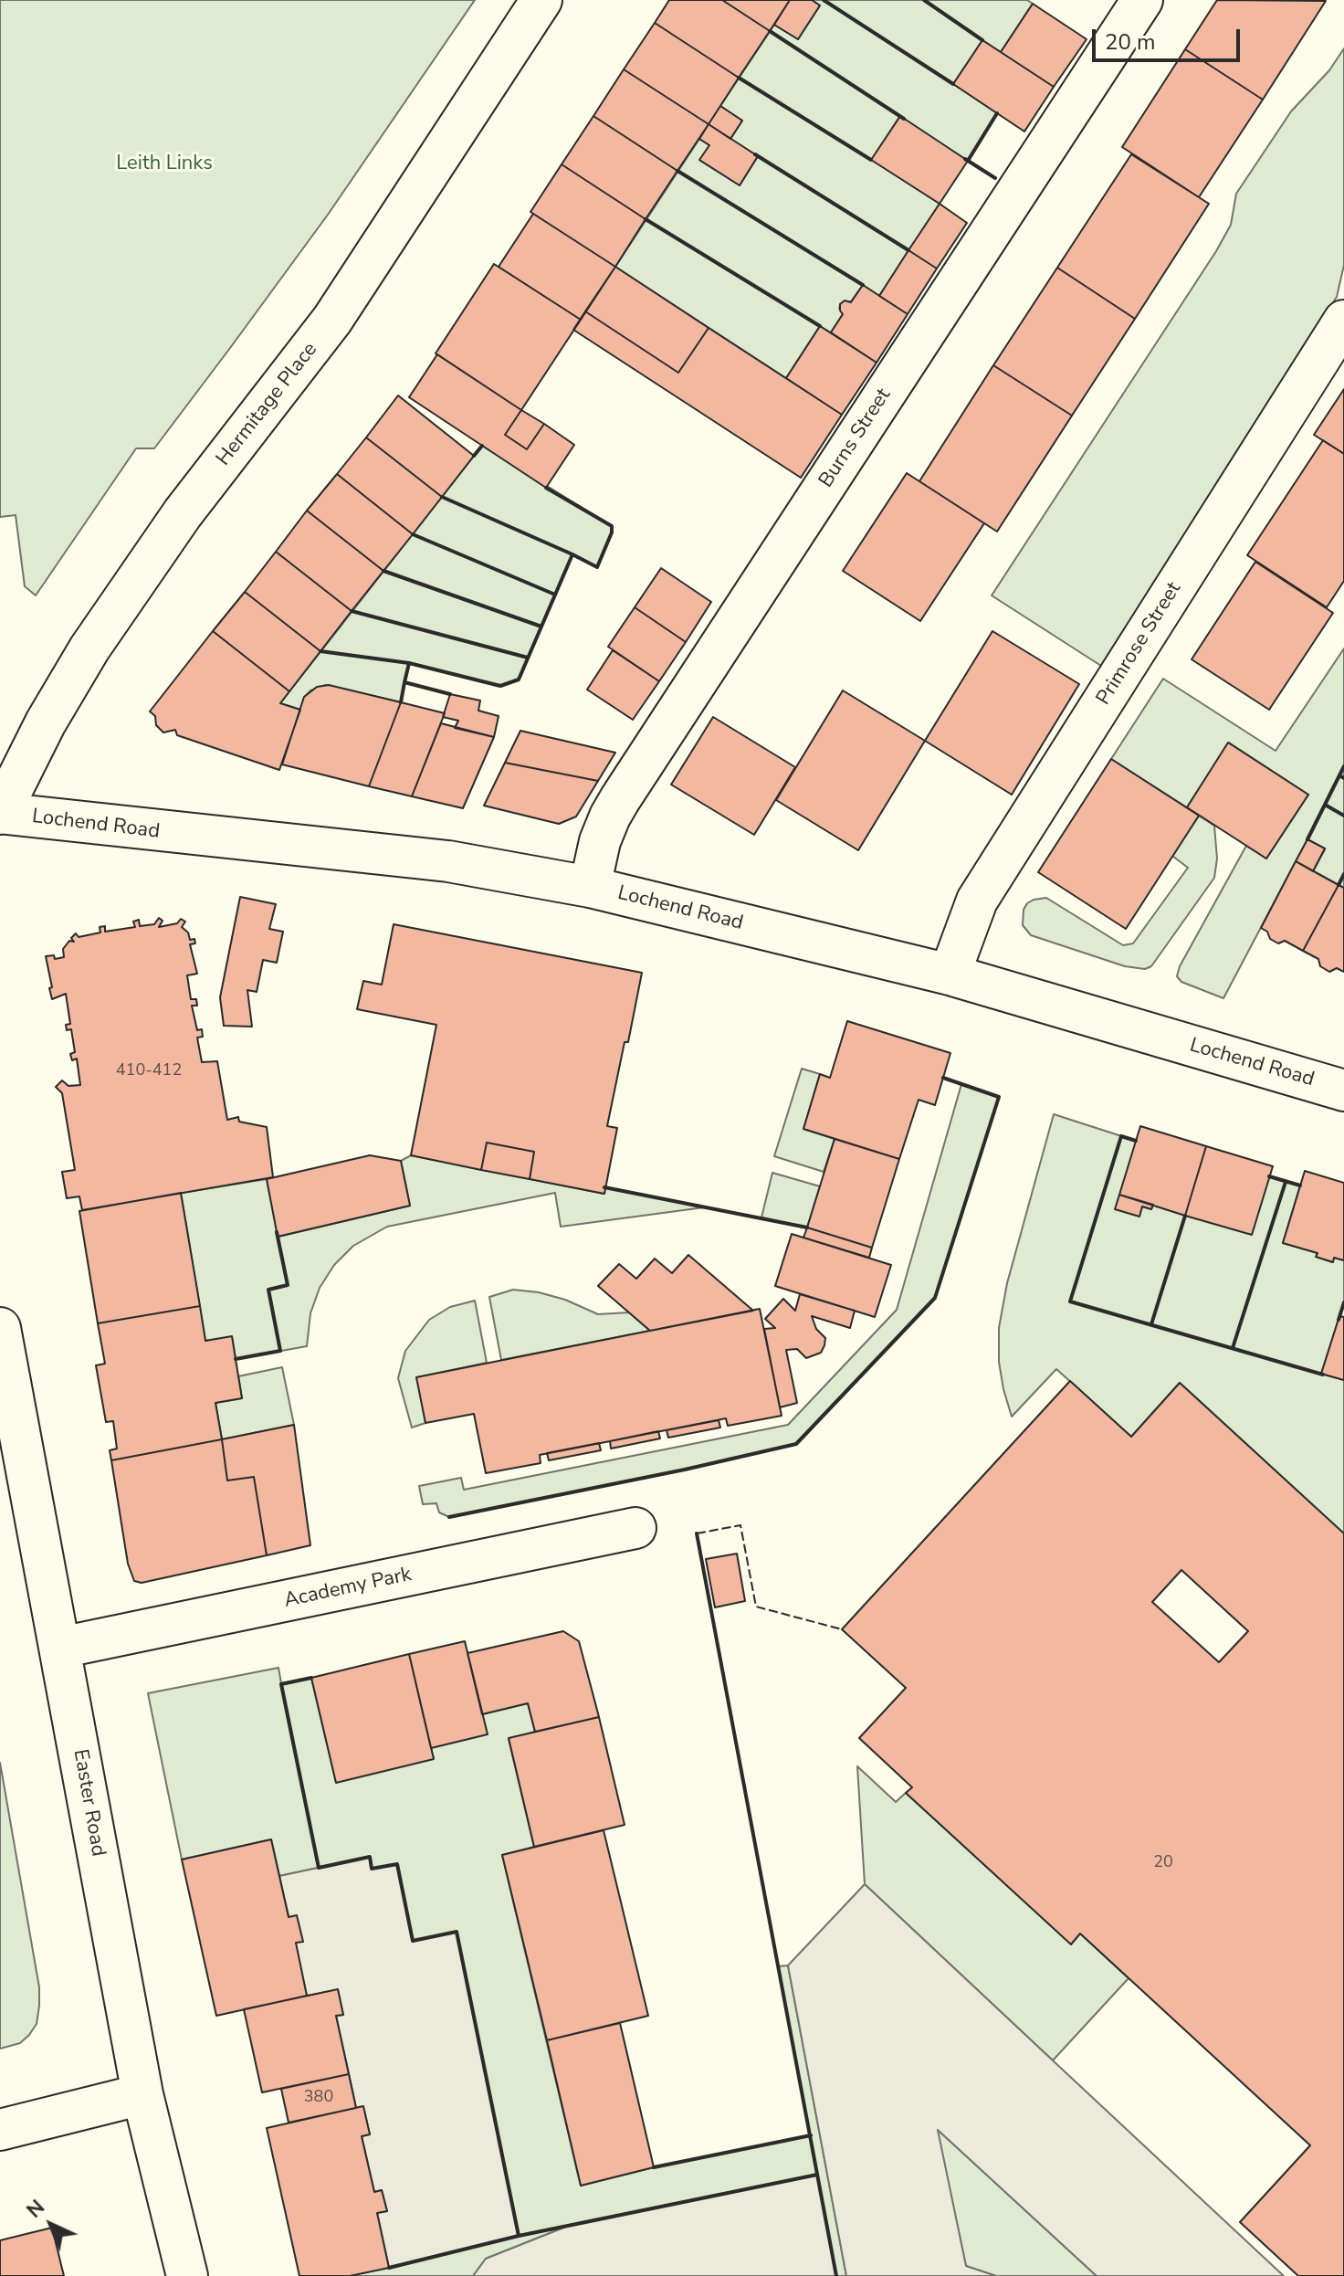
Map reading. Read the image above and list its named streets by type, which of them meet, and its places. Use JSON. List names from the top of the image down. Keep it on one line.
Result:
{"streets":{"street":["Hermitage Place","Burns Street","Primrose Street","Lochend Road","Academy Park","Easter Road"]},"crossings":[["Hermitage Place","Lochend Road"],["Burns Street","Lochend Road"],["Primrose Street","Lochend Road"],["Academy Park","Easter Road"]],"parks":["Leith Links"],"house_numbers":["410-412","20","380"],"scale_bar":"20 m","north":"top left"}
